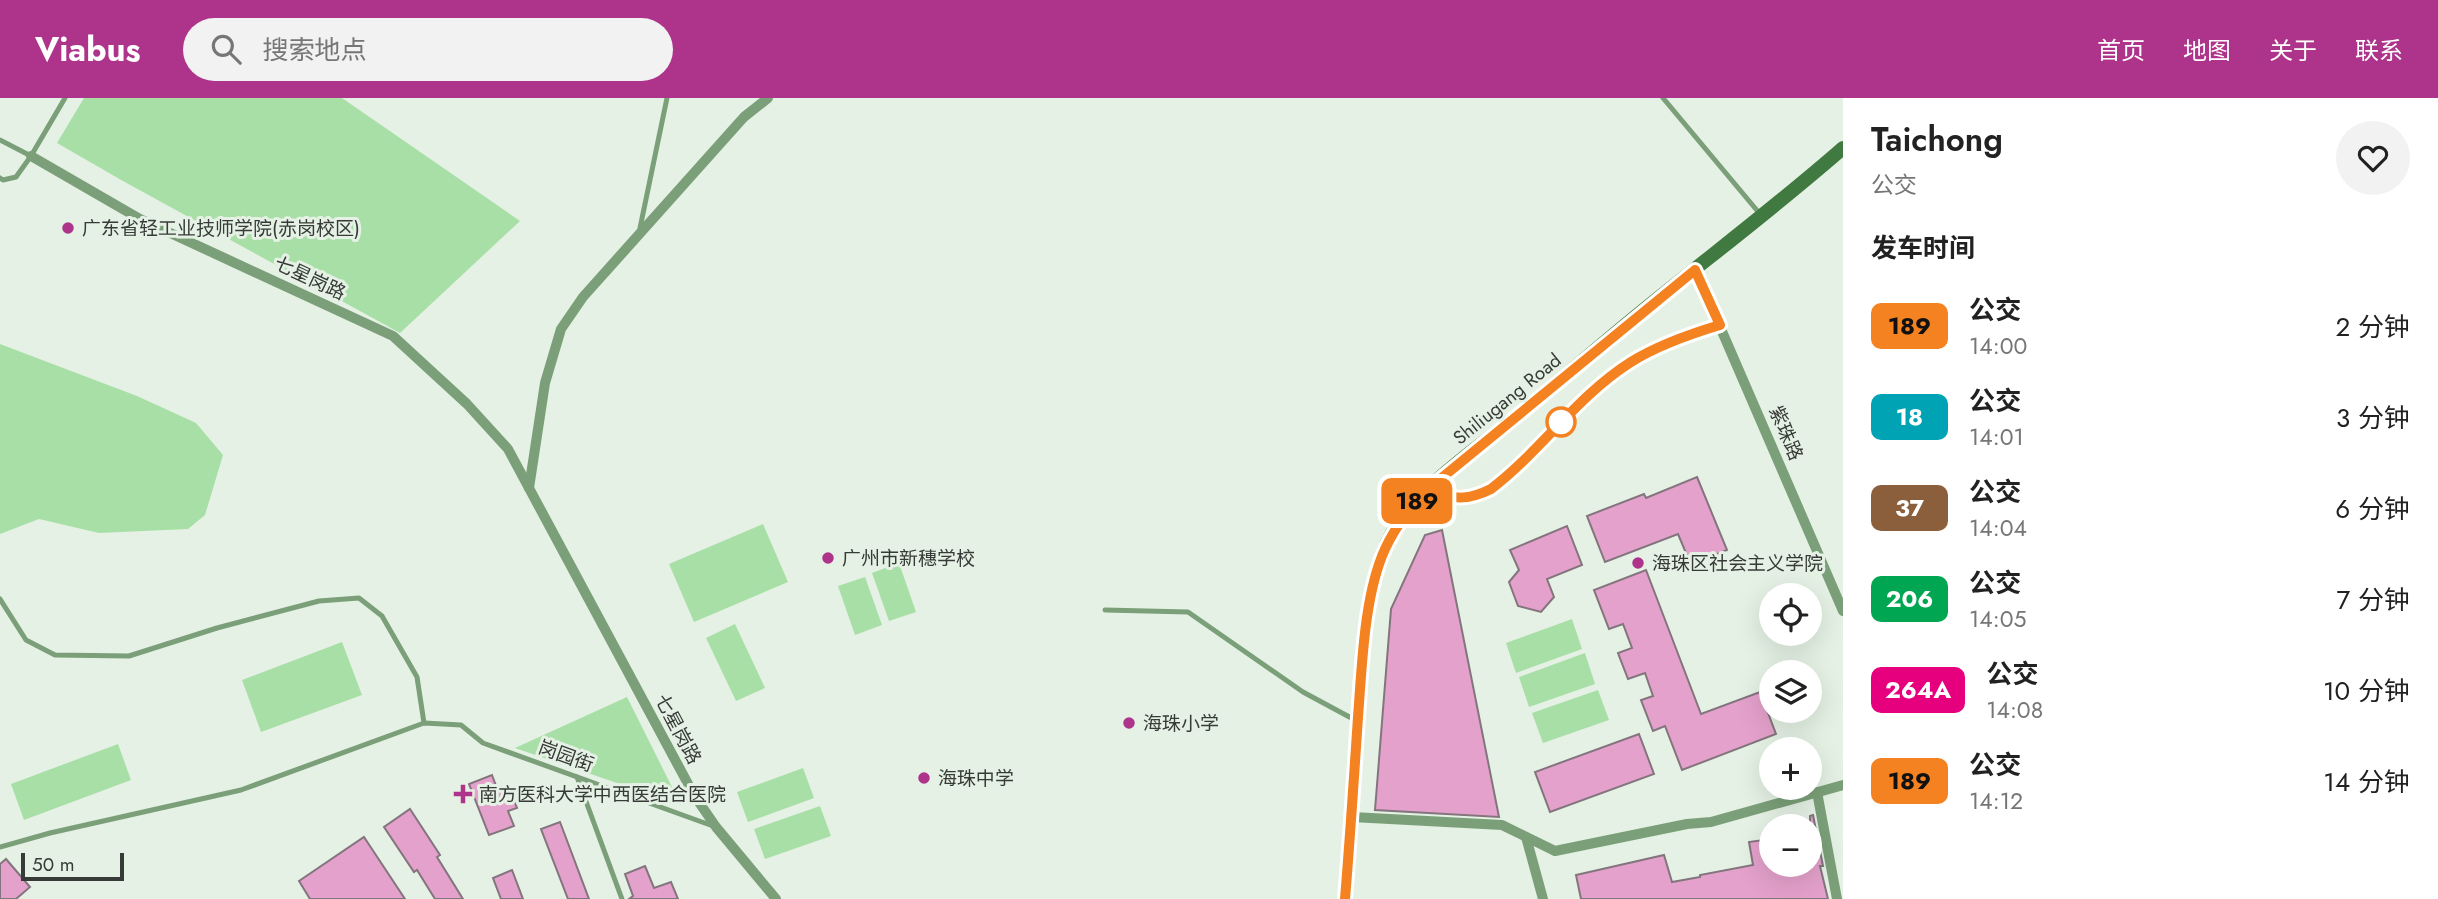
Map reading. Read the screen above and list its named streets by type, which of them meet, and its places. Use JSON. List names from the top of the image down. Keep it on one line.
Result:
{"streets":{"main road":["Shiliugang Road"],"street":["七星岗路","紫珠路"],"lane":["岗园街"]},"crossings":[["七星岗路","岗园街"],["Shiliugang Road","紫珠路"]],"places":{"other":["广东省轻工业技师学院(赤岗校区)","广州市新穗学校","海珠区社会主义学院","海珠小学","海珠中学"],"health":["南方医科大学中西医结合医院"]},"lines":["bus line 189"],"scale_bar":"50 m","page":{"header":"Viabus","search":"搜索地点","nav":["首页","地图","关于","联系"],"on_map":"189","heading":[["Taichong","公交"],"发车时间"],"list":[{"mark":"189","name":"公交","note":"14:00","value":"2 分钟"},{"mark":"18","name":"公交","note":"14:01","value":"3 分钟"},{"mark":"37","name":"公交","note":"14:04","value":"6 分钟"},{"mark":"206","name":"公交","note":"14:05","value":"7 分钟"},{"mark":"264A","name":"公交","note":"14:08","value":"10 分钟"},{"mark":"189","name":"公交","note":"14:12","value":"14 分钟"}],"map_buttons":["+","−"],"scale":"50 m"}}
